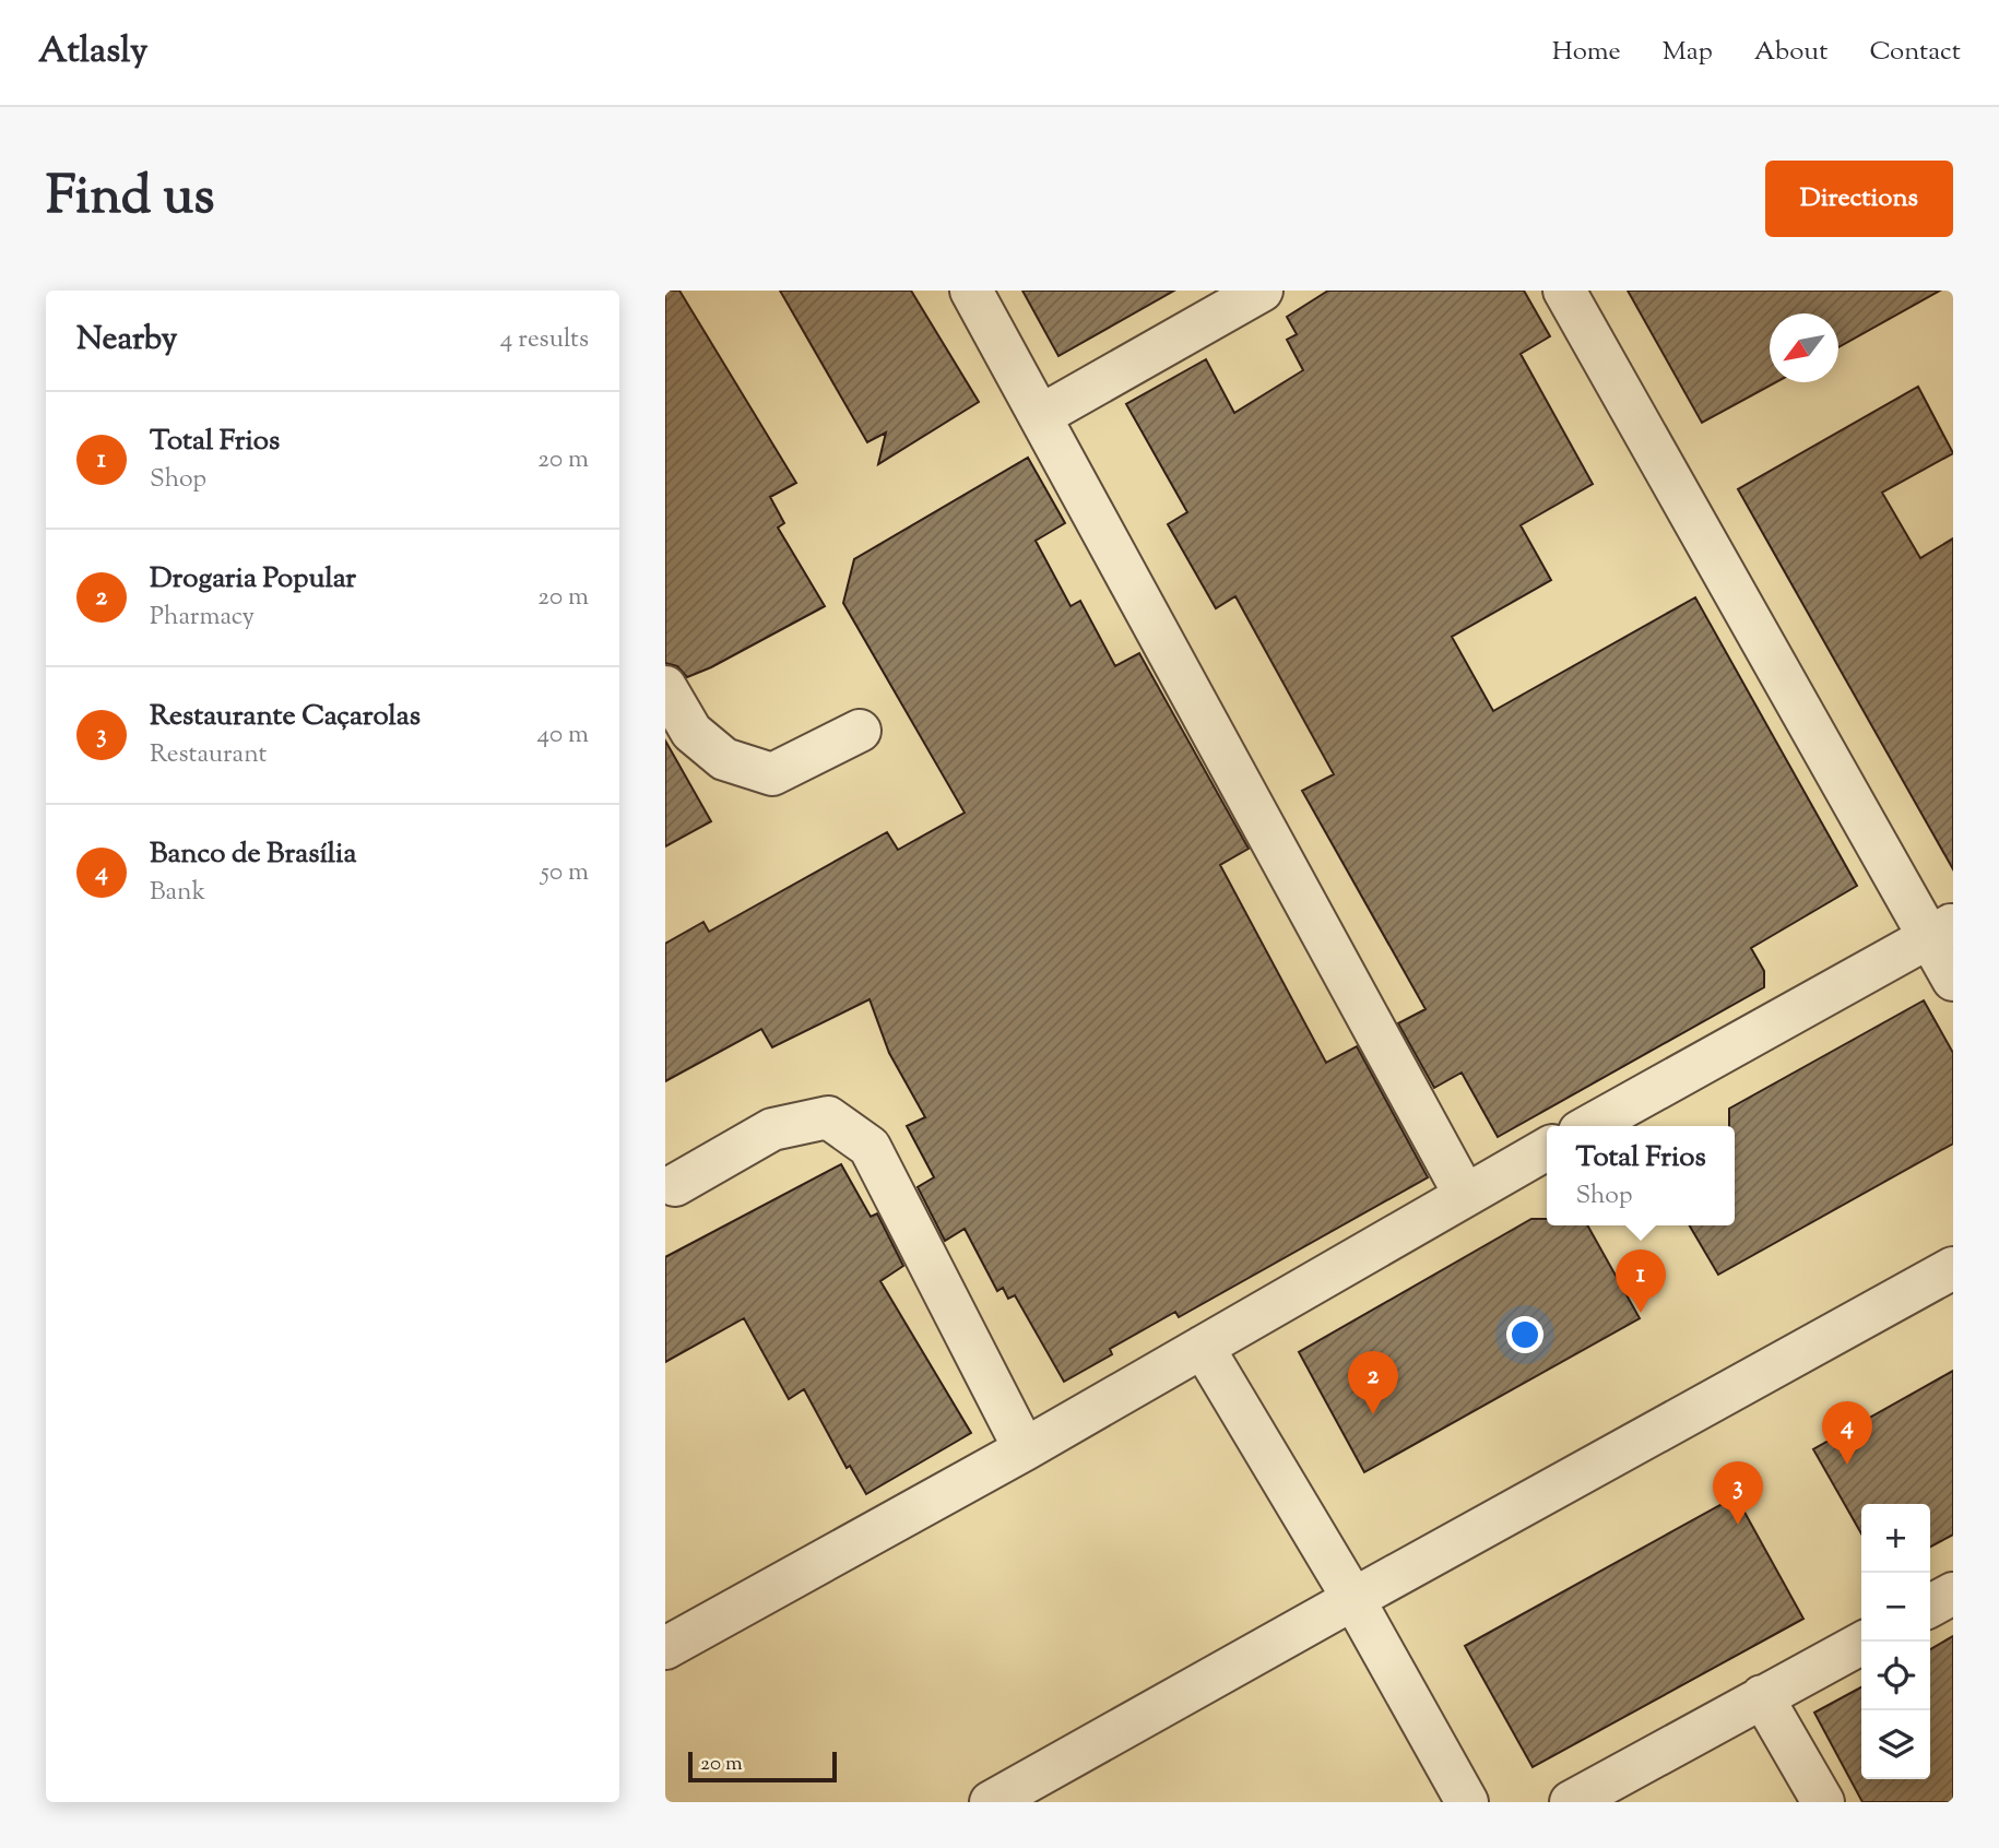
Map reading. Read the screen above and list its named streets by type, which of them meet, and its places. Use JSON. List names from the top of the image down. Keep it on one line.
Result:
{"scale_bar":"20 m","north":"bottom left","page":{"header":"Atlasly","nav":["Home","Map","About","Contact"],"title":"Find us","buttons":"Directions","heading":["Nearby","4 results"],"list":[{"mark":"1","name":"Total Frios","note":"Shop","value":"20 m"},{"mark":"2","name":"Drogaria Popular","note":"Pharmacy","value":"20 m"},{"mark":"3","name":"Restaurante Caçarolas","note":"Restaurant","value":"40 m"},{"mark":"4","name":"Banco de Brasília","note":"Bank","value":"50 m"}],"popup":["Total Frios","Shop"],"pins":["1","2","4","3"],"map_buttons":["+","−"],"scale":"20 m"}}
